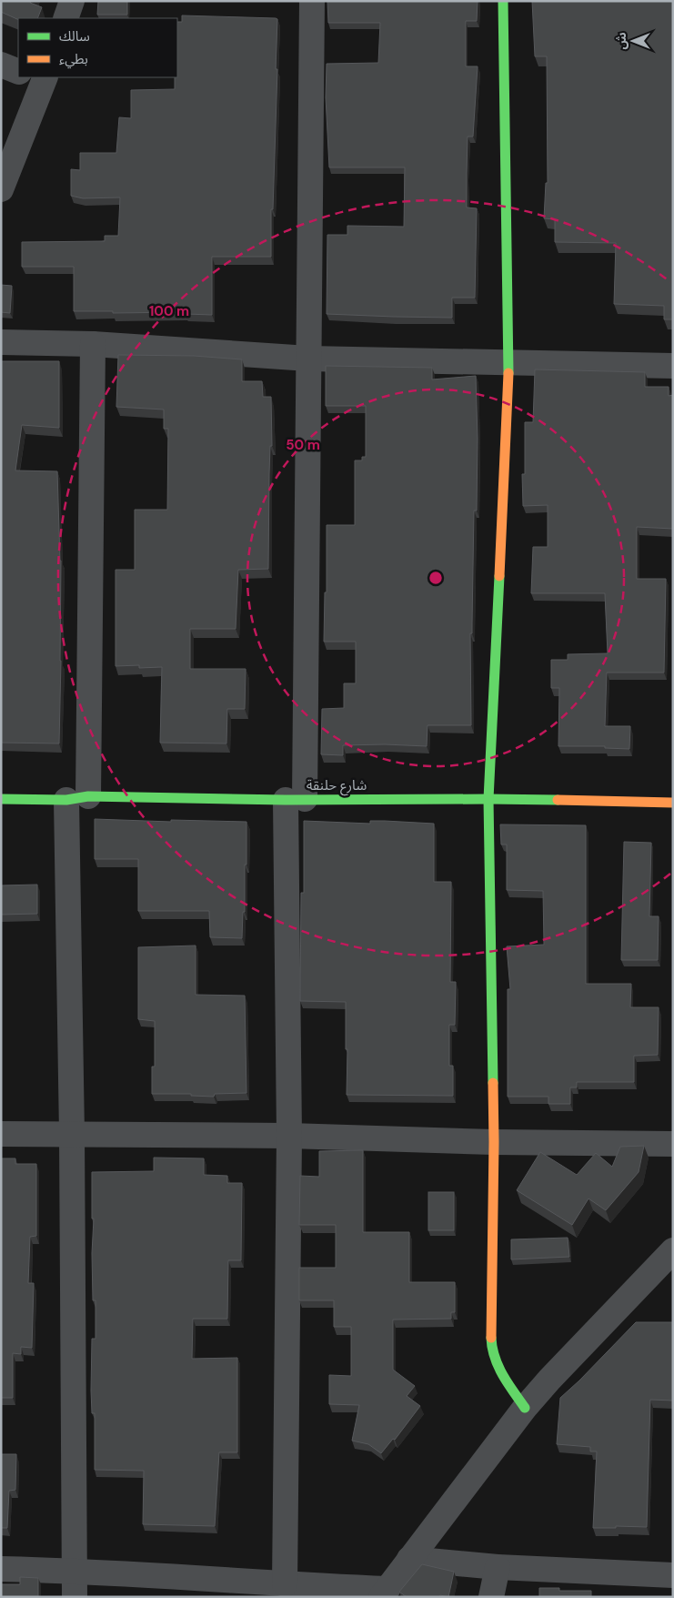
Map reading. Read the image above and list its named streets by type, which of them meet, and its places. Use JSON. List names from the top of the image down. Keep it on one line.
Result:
{"streets":{"street":["شارع حلنقة"]},"legend":["سالك","بطيء"],"north":"left","rings":["100 m","50 m"]}
